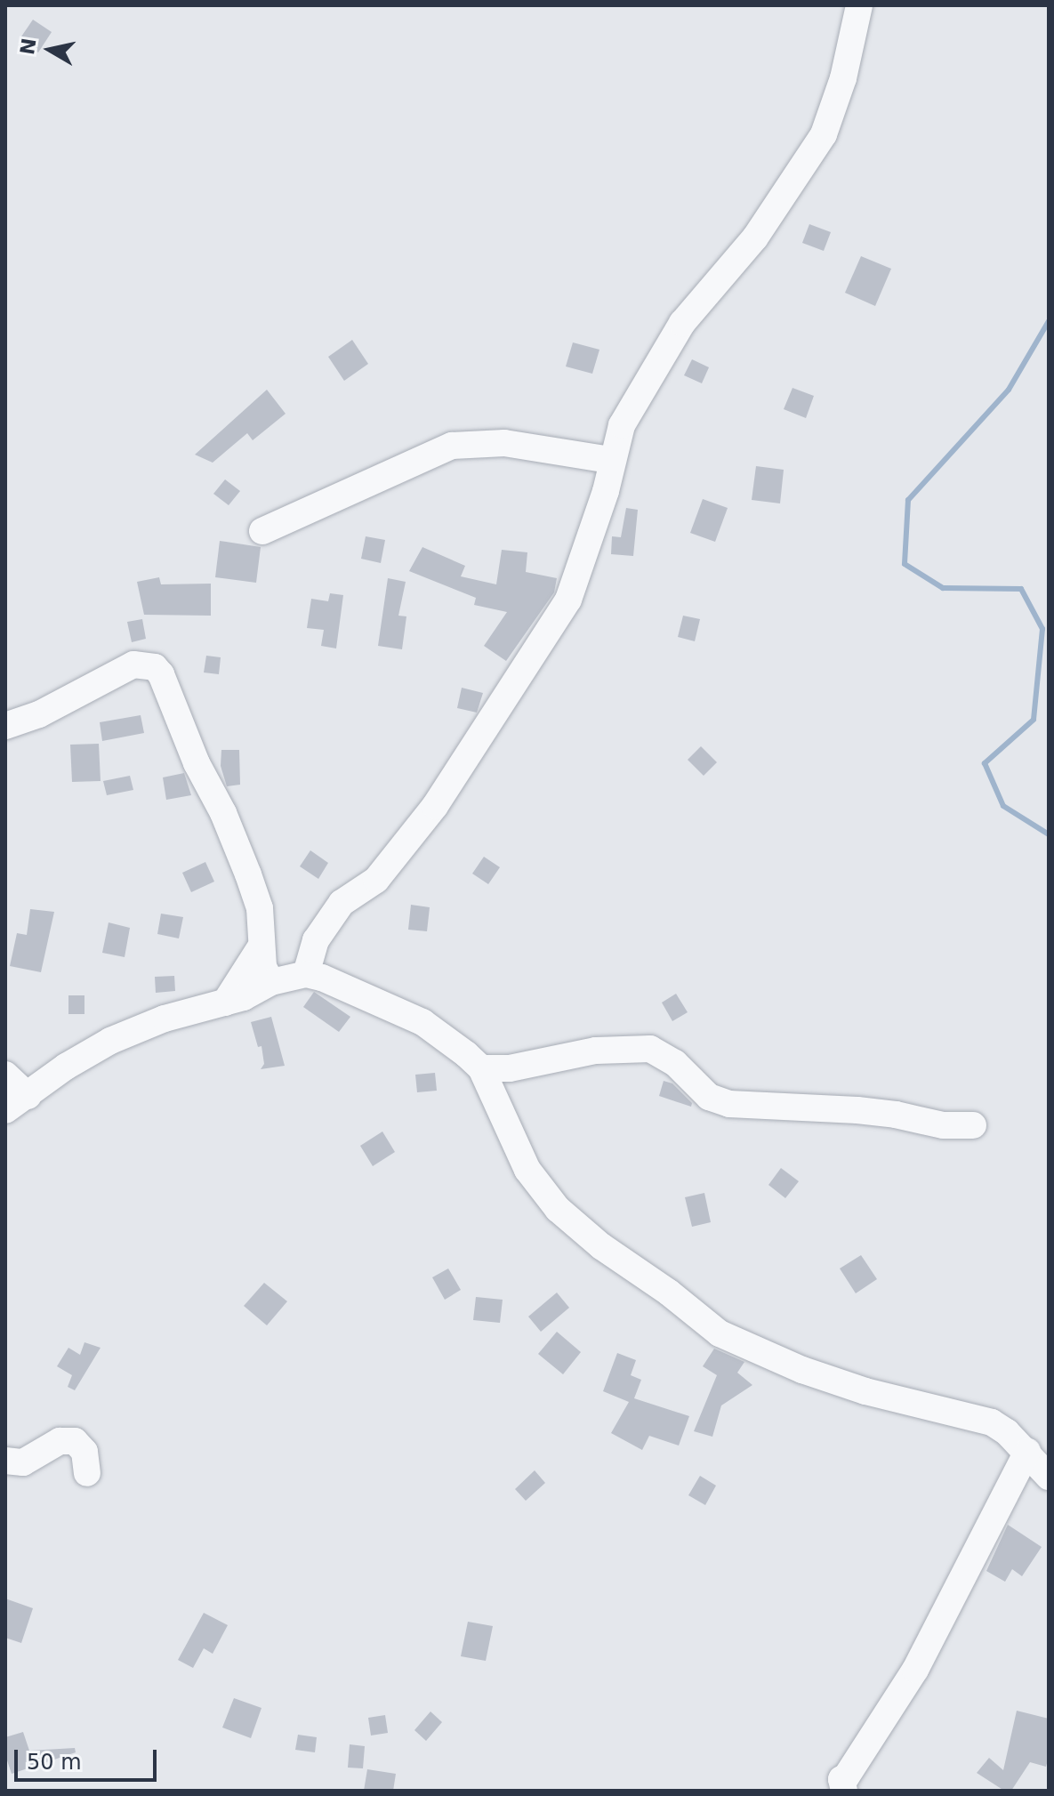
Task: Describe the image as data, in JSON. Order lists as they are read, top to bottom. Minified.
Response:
{"scale_bar":"50 m","north":"left"}
